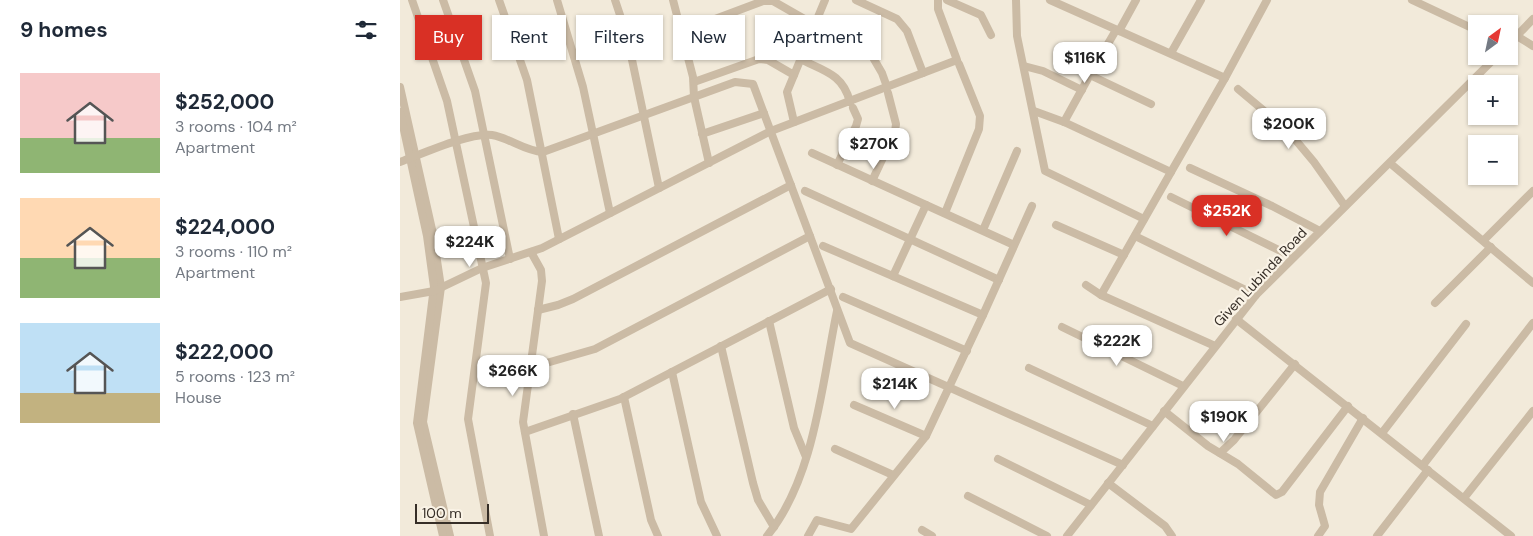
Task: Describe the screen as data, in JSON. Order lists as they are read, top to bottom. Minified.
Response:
{"streets":{"street":["Given Lubinda Road"]},"scale_bar":"100 m","north":"top right","page":{"heading":"9 homes","map_buttons":["+","−"],"chip":["Buy","Rent","Filters","New","Apartment"],"price":["$116K","$200K","$270K","$252K","$224K","$222K","$266K","$214K","$190K"],"list":[{"name":"$252,000","note":"3 rooms · 104 m² · Apartment"},{"name":"$224,000","note":"3 rooms · 110 m² · Apartment"},{"name":"$222,000","note":"5 rooms · 123 m² · House"}],"scale":"100 m"}}
